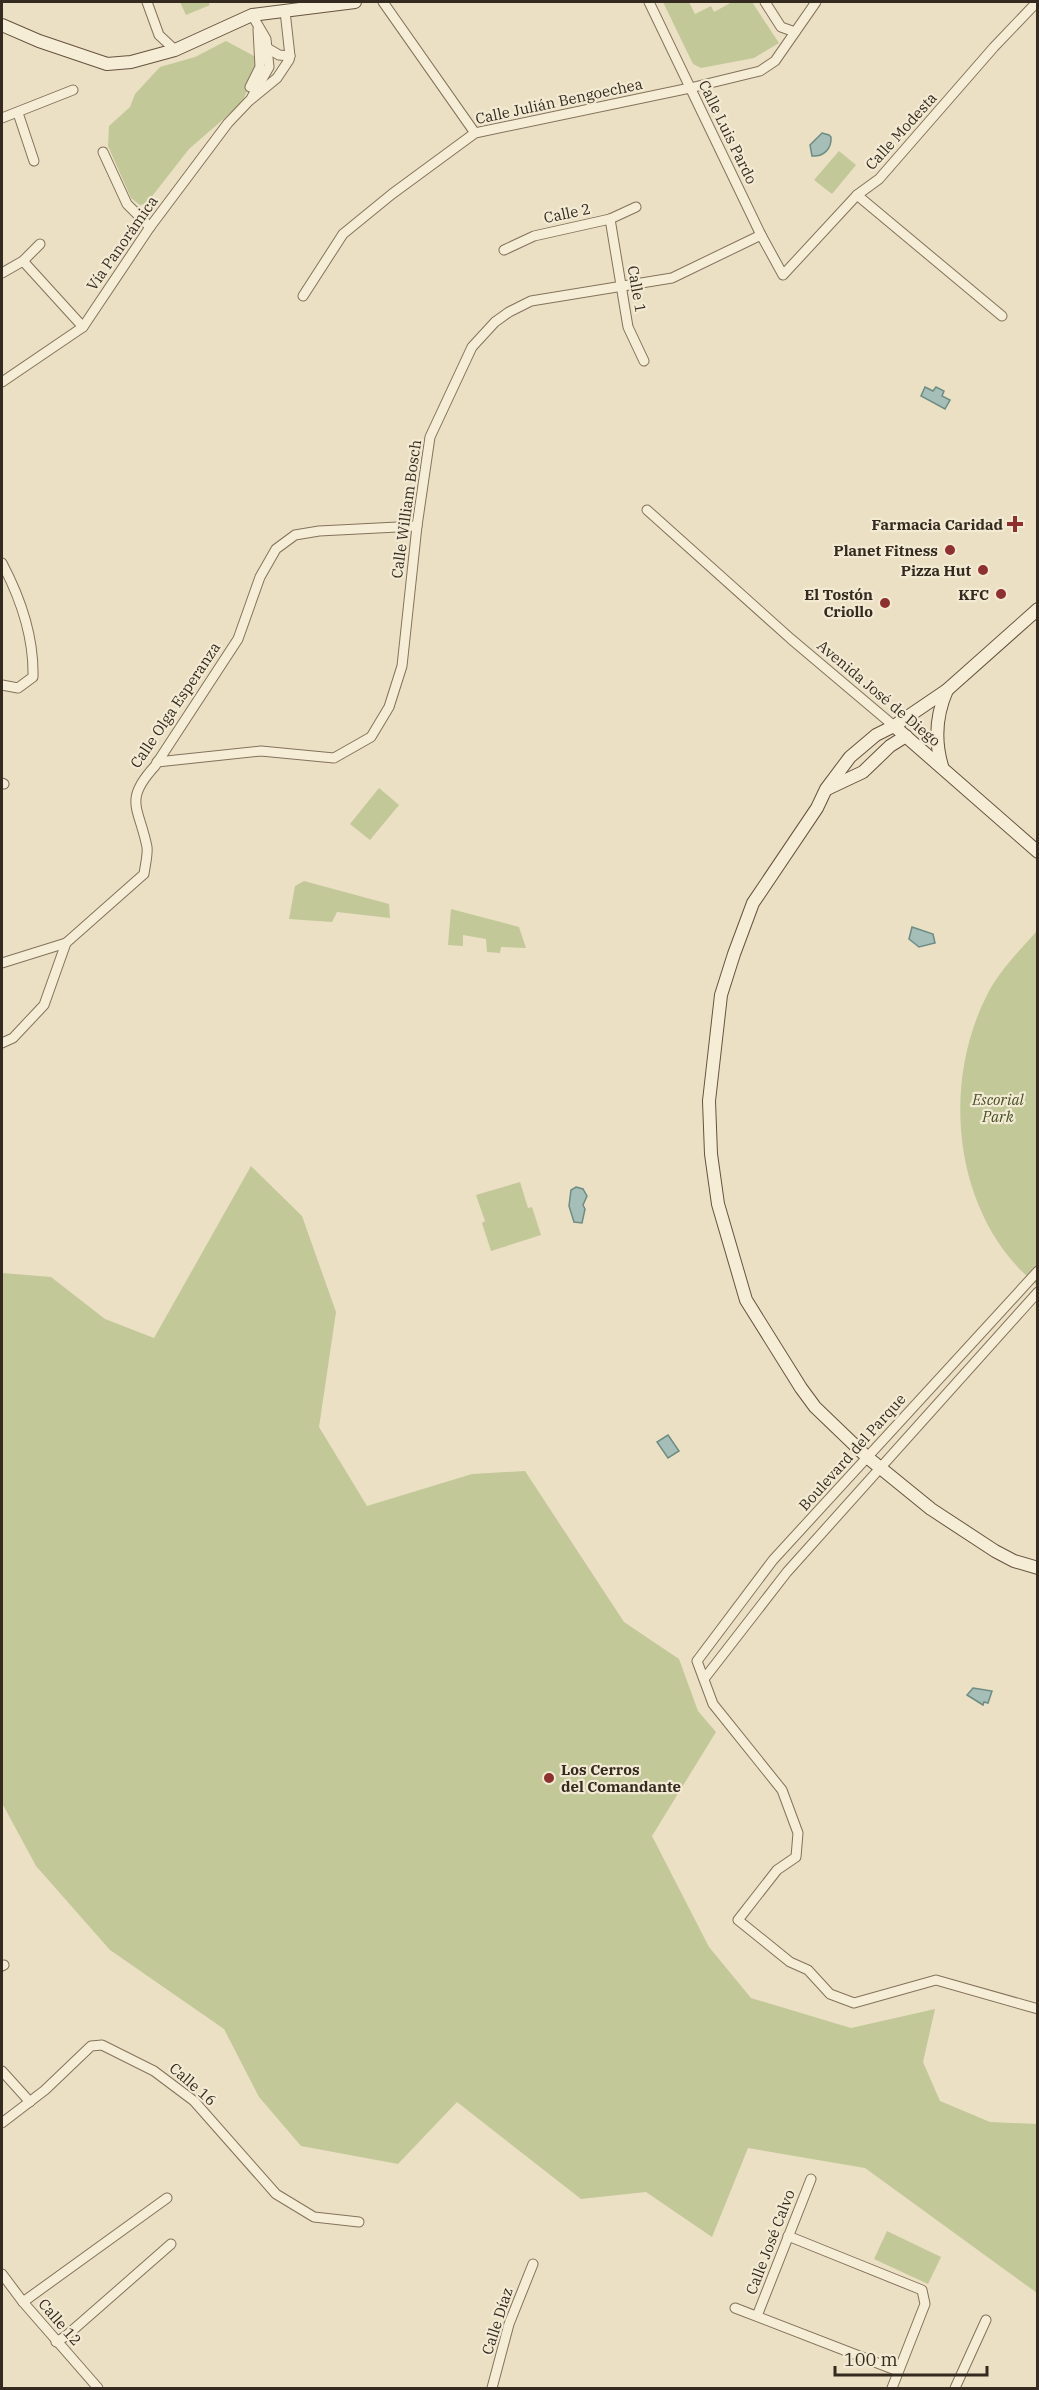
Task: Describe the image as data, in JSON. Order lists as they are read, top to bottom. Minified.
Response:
{"streets":{"street":["Calle Julián Bengoechea","Calle Modesta","Calle Luis Pardo","Calle 2","Vía Panorámica","Calle 1","Calle William Bosch","Avenida José de Diego","Calle Olga Esperanza","Boulevard del Parque","Calle 16","Calle José Calvo","Calle Díaz","Calle 12"]},"crossings":[["Calle Julián Bengoechea","Calle Luis Pardo"],["Calle Modesta","Calle Luis Pardo"],["Calle Luis Pardo","Calle William Bosch"],["Calle 2","Calle 1"],["Calle 1","Calle William Bosch"],["Calle William Bosch","Calle Olga Esperanza"]],"parks":["Escorial Park"],"places":{"health":["Farmacia Caridad"],"other":["Planet Fitness","Pizza Hut","KFC","El Tostón Criollo","Los Cerros del Comandante"]},"scale_bar":"100 m"}
